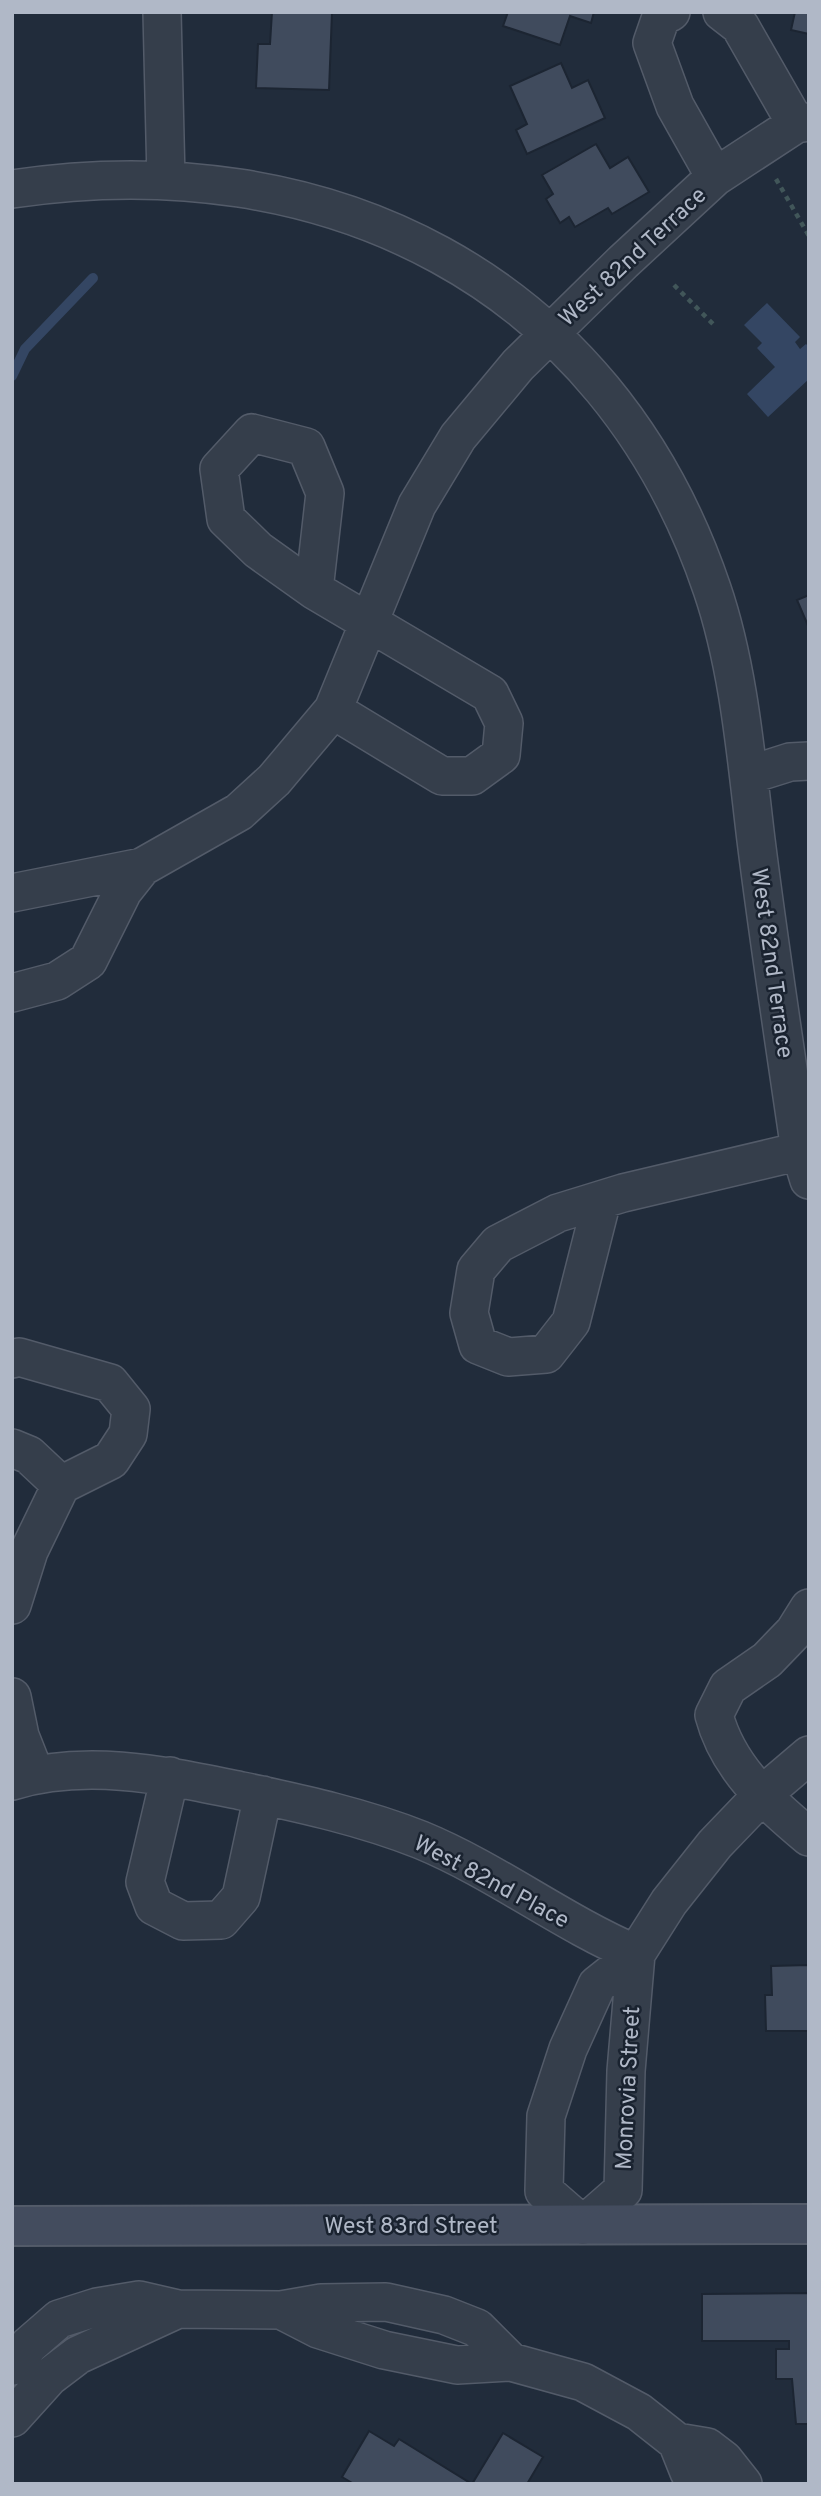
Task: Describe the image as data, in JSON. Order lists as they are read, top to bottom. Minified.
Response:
{"streets":{"street":["West 82nd Terrace","West 82nd Place","Monrovia Street","West 83rd Street"]},"crossings":[["West 82nd Place","Monrovia Street"],["Monrovia Street","West 83rd Street"]]}
